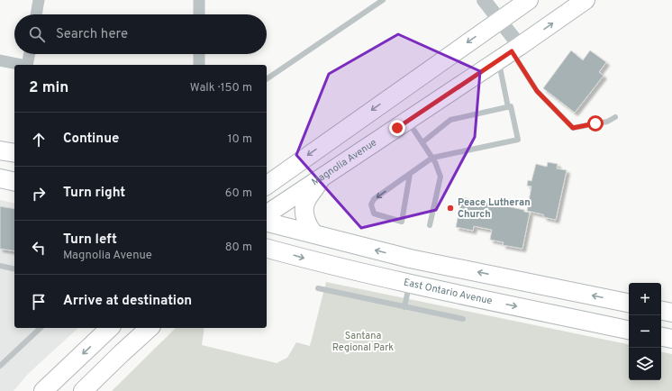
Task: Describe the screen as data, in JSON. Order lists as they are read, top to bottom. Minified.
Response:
{"streets":{"main road":["Magnolia Avenue","East Ontario Avenue"]},"parks":["Santana Regional Park"],"places":["Peace Lutheran Church"],"page":{"search":"Search here","heading":["2 min","Walk · 150 m"],"list":[["Continue","10 m"],["Turn right","60 m"],["Turn left","Magnolia Avenue","80 m"],"Arrive at destination"],"map_buttons":["+","−"]}}
